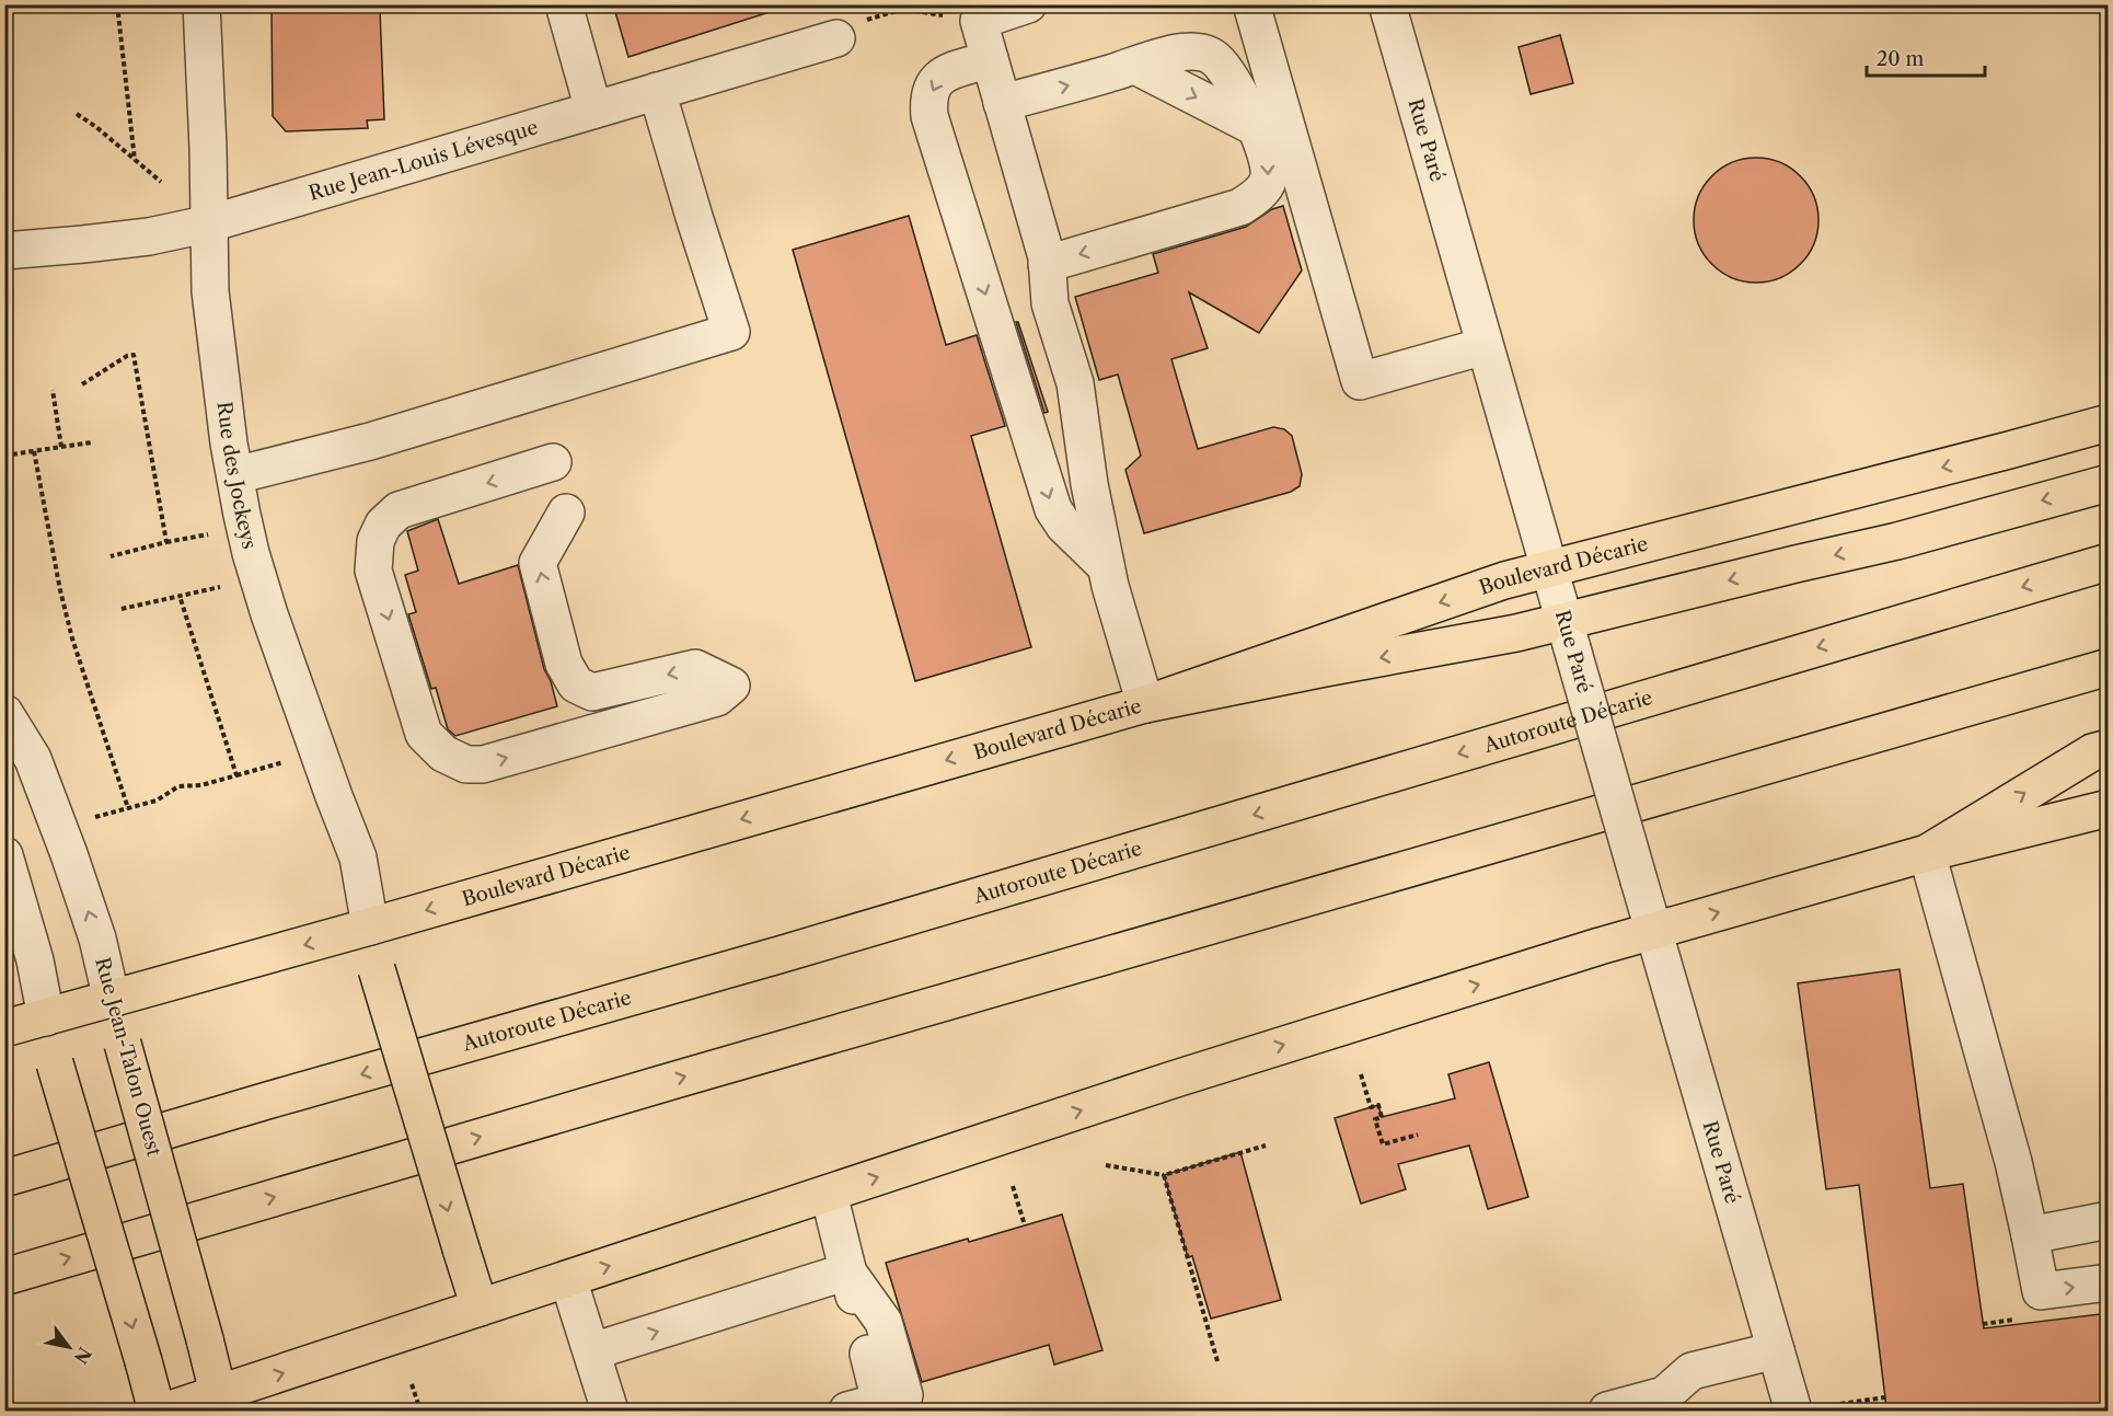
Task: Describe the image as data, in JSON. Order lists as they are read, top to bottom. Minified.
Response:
{"streets":{"main road":["Boulevard Décarie","Autoroute Décarie","Rue Jean-Talon Ouest"],"street":["Rue Paré","Rue Jean-Louis Lévesque","Rue des Jockeys"]},"crossings":[["Rue Paré","Boulevard Décarie"],["Rue Jean-Louis Lévesque","Rue des Jockeys"],["Rue des Jockeys","Boulevard Décarie"],["Boulevard Décarie","Rue Jean-Talon Ouest"]],"scale_bar":"20 m","north":"bottom right"}
